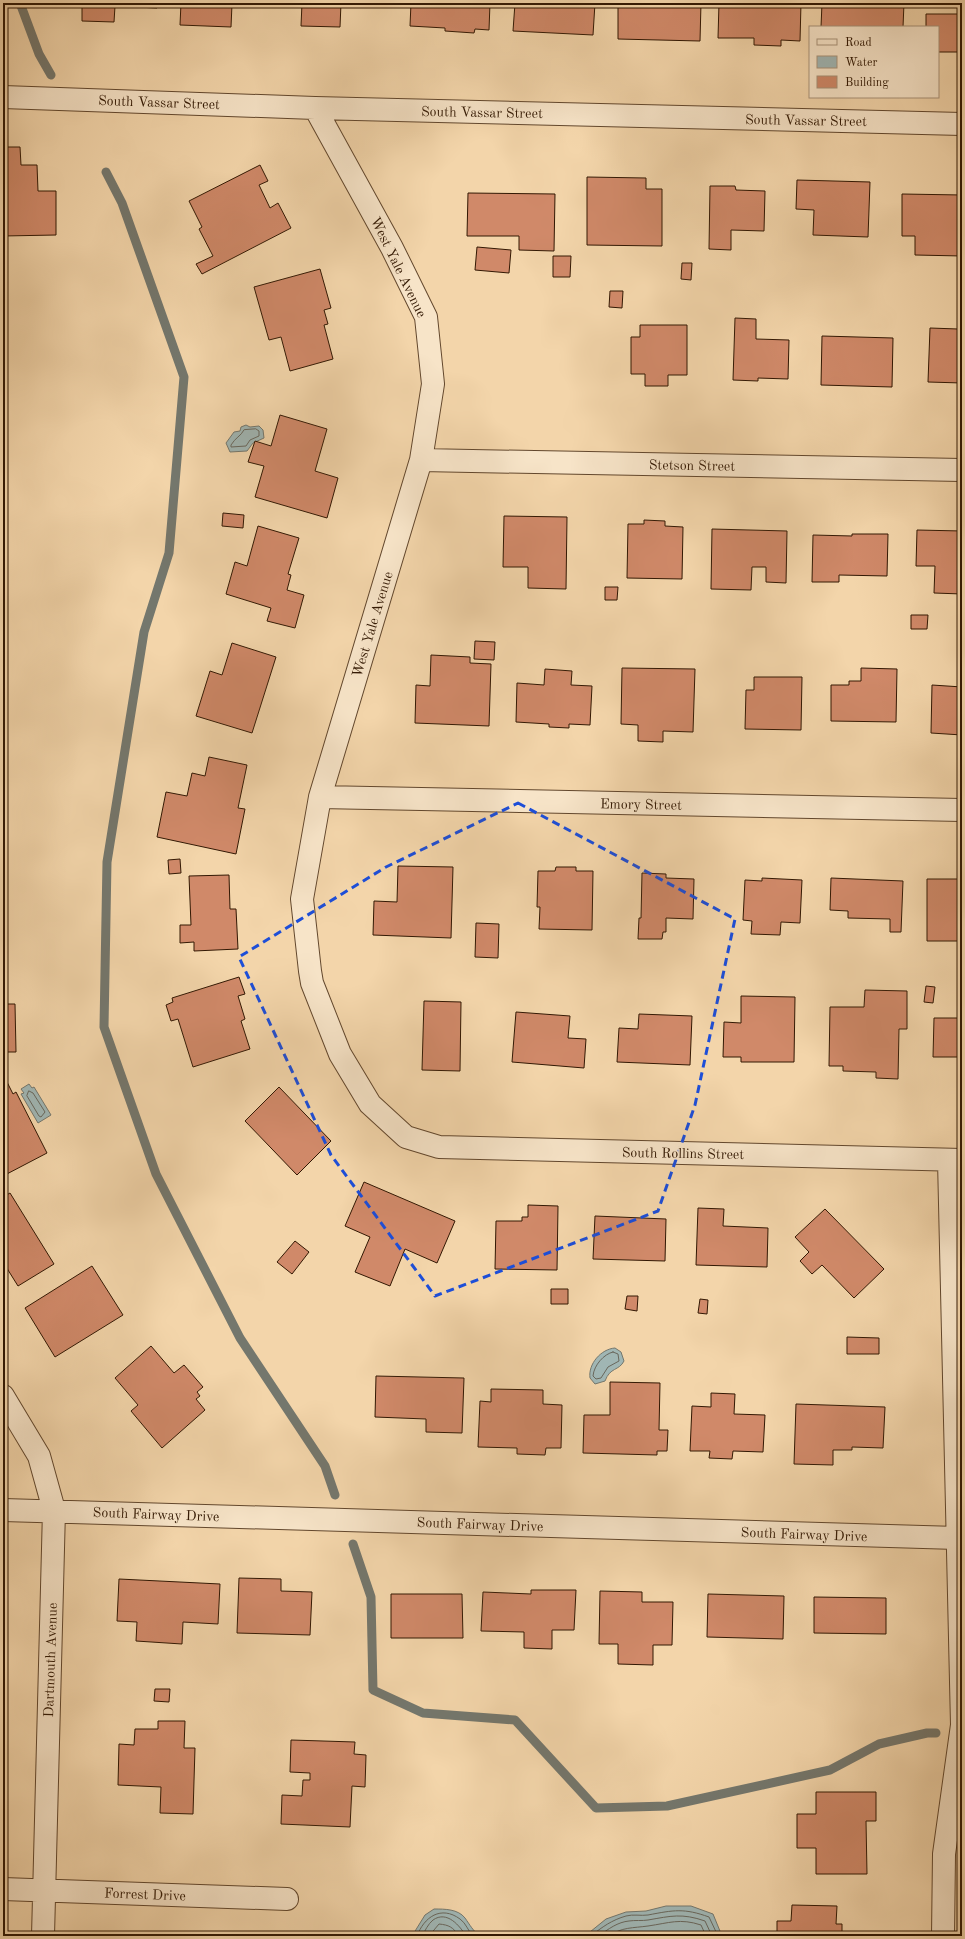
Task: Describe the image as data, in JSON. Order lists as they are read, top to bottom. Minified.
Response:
{"streets":{"street":["South Vassar Street","West Yale Avenue","Stetson Street","Emory Street","South Rollins Street","South Fairway Drive","Dartmouth Avenue","Forrest Drive"]},"crossings":[["South Vassar Street","West Yale Avenue"],["West Yale Avenue","Stetson Street"],["West Yale Avenue","Emory Street"],["West Yale Avenue","South Rollins Street"],["South Fairway Drive","Dartmouth Avenue"],["Dartmouth Avenue","Forrest Drive"]],"legend":["Road","Water","Building"]}
